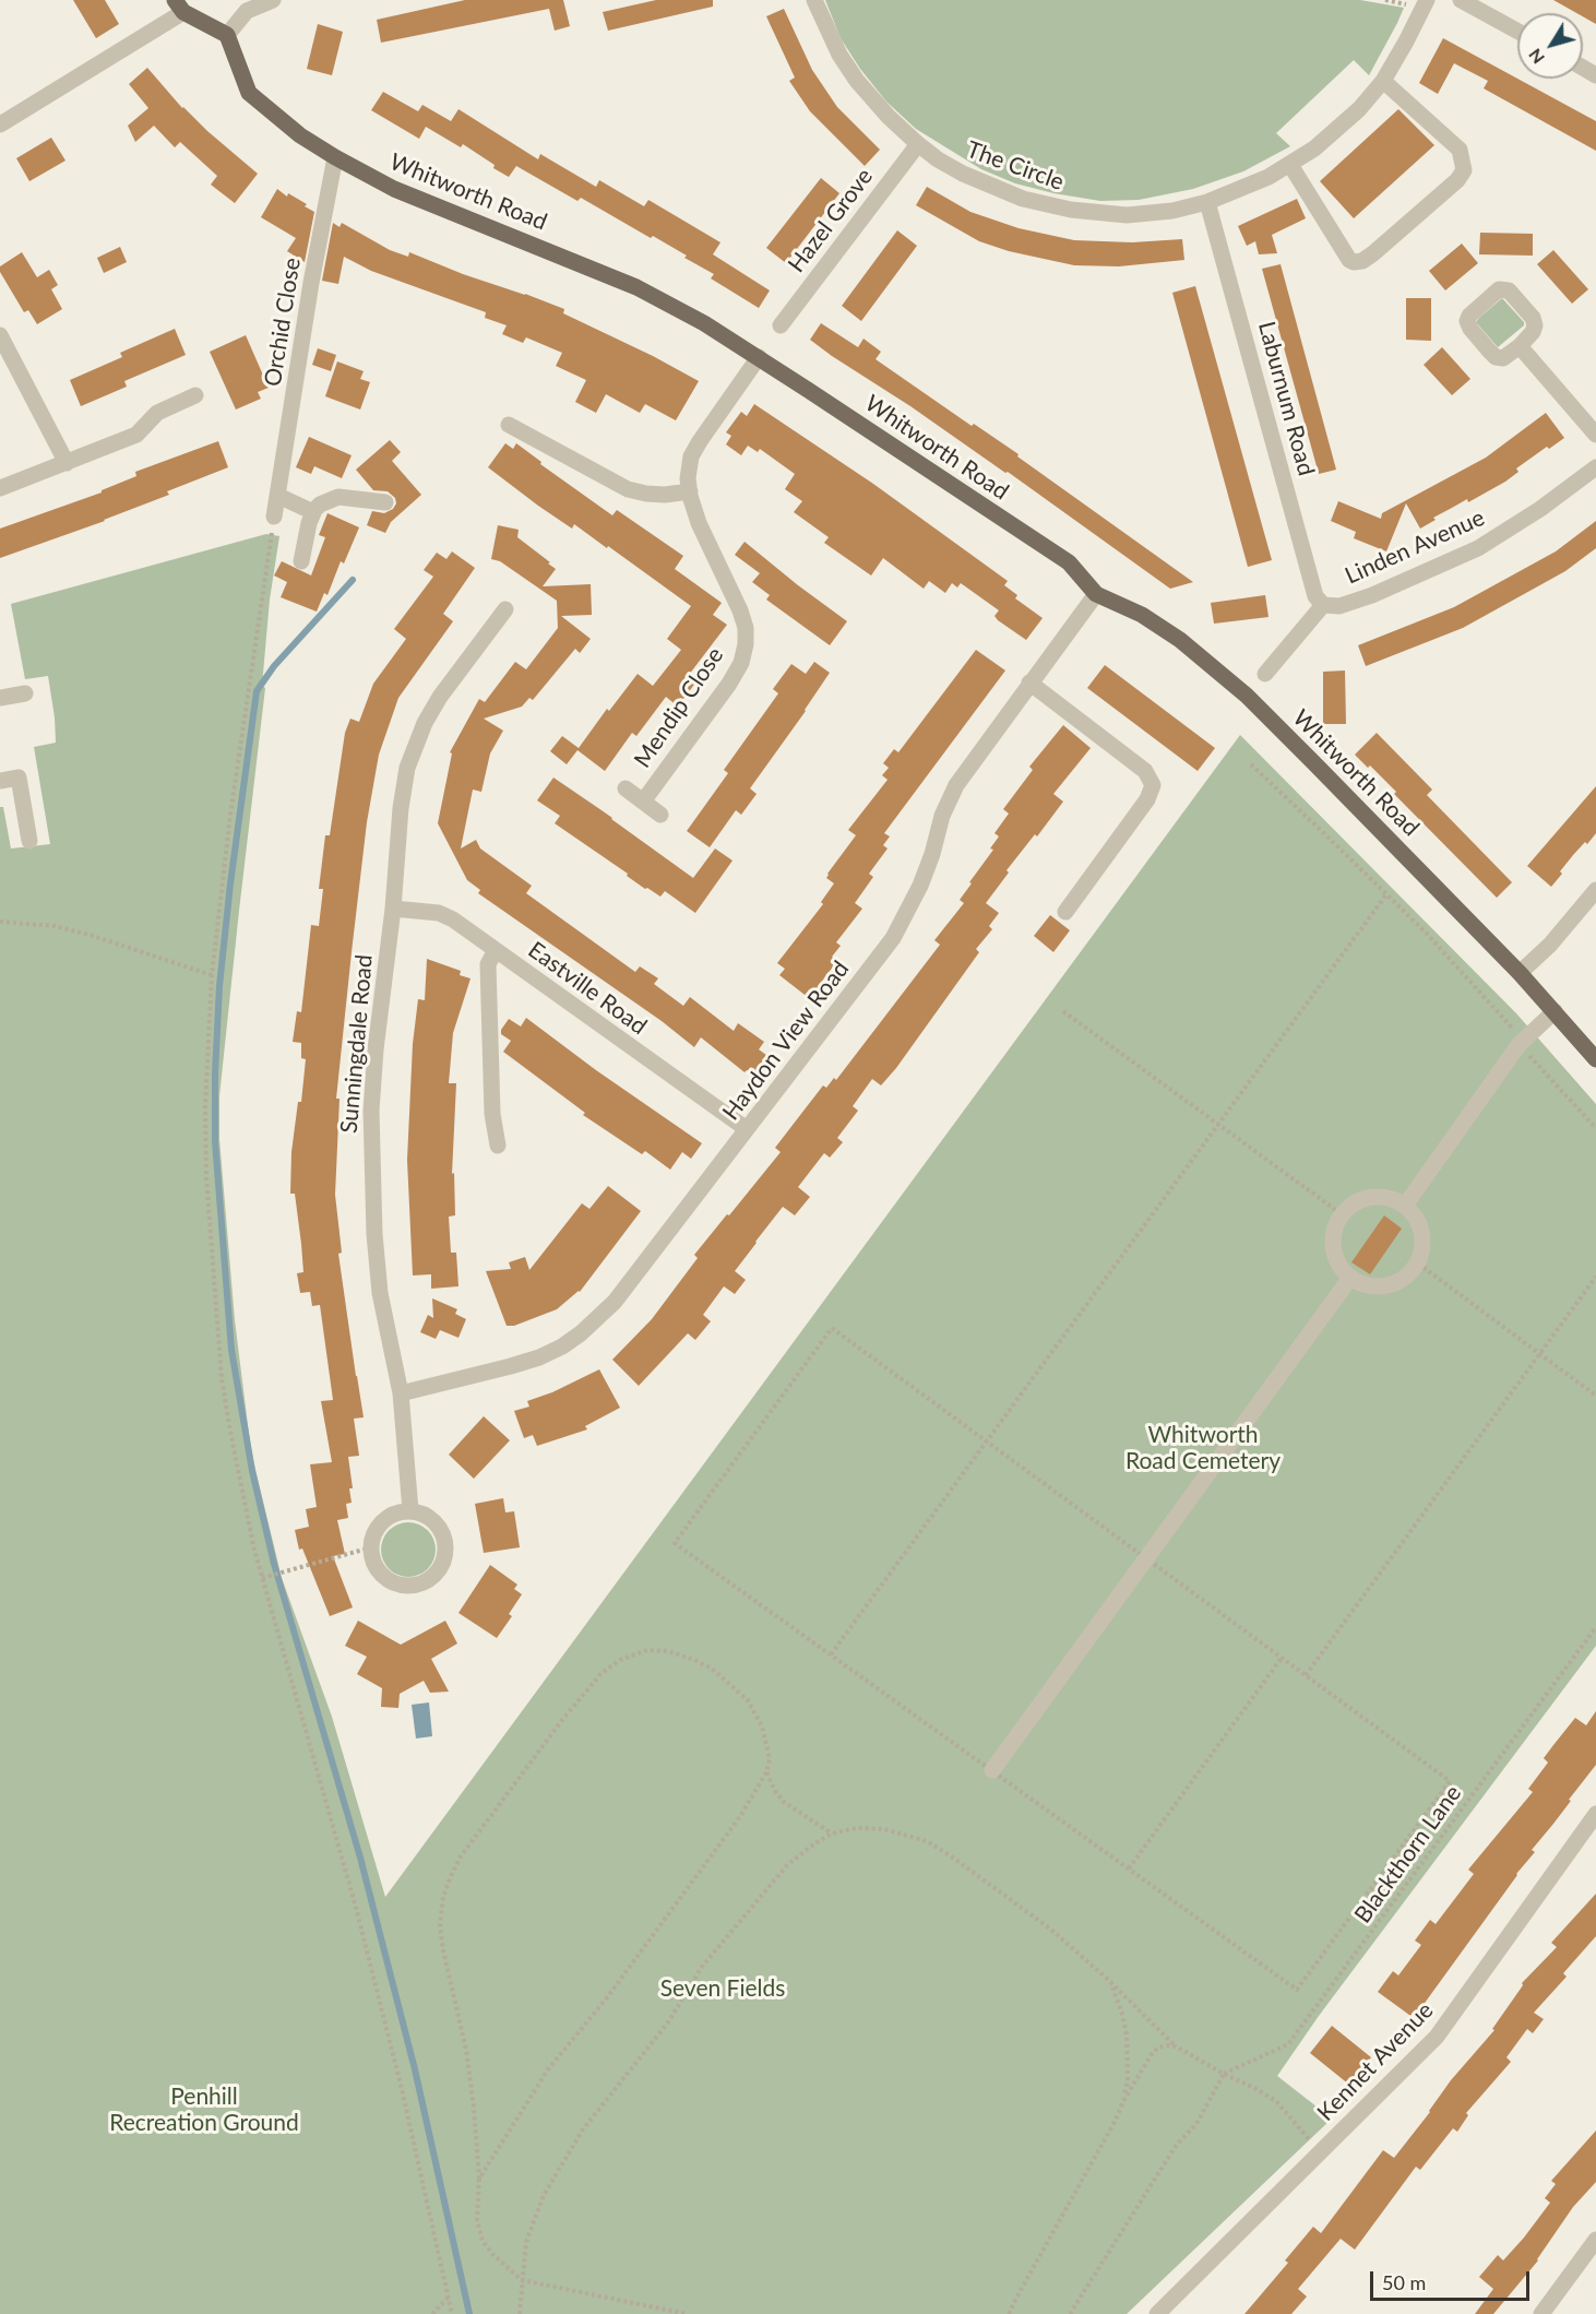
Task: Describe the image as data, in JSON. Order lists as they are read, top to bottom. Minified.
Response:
{"streets":{"main road":["Whitworth Road"],"street":["The Circle","Hazel Grove","Orchid Close","Laburnum Road","Linden Avenue","Mendip Close","Eastville Road","Haydon View Road","Sunningdale Road","Kennet Avenue"],"path":["Blackthorn Lane"]},"crossings":[["The Circle","Hazel Grove"],["The Circle","Laburnum Road"],["Whitworth Road","Orchid Close"],["Whitworth Road","Mendip Close"],["Whitworth Road","Haydon View Road"],["Laburnum Road","Linden Avenue"],["Eastville Road","Haydon View Road"],["Eastville Road","Sunningdale Road"],["Haydon View Road","Sunningdale Road"]],"parks":["Whitworth Road Cemetery","Seven Fields","Penhill Recreation Ground"],"scale_bar":"50 m","north":"bottom left"}
